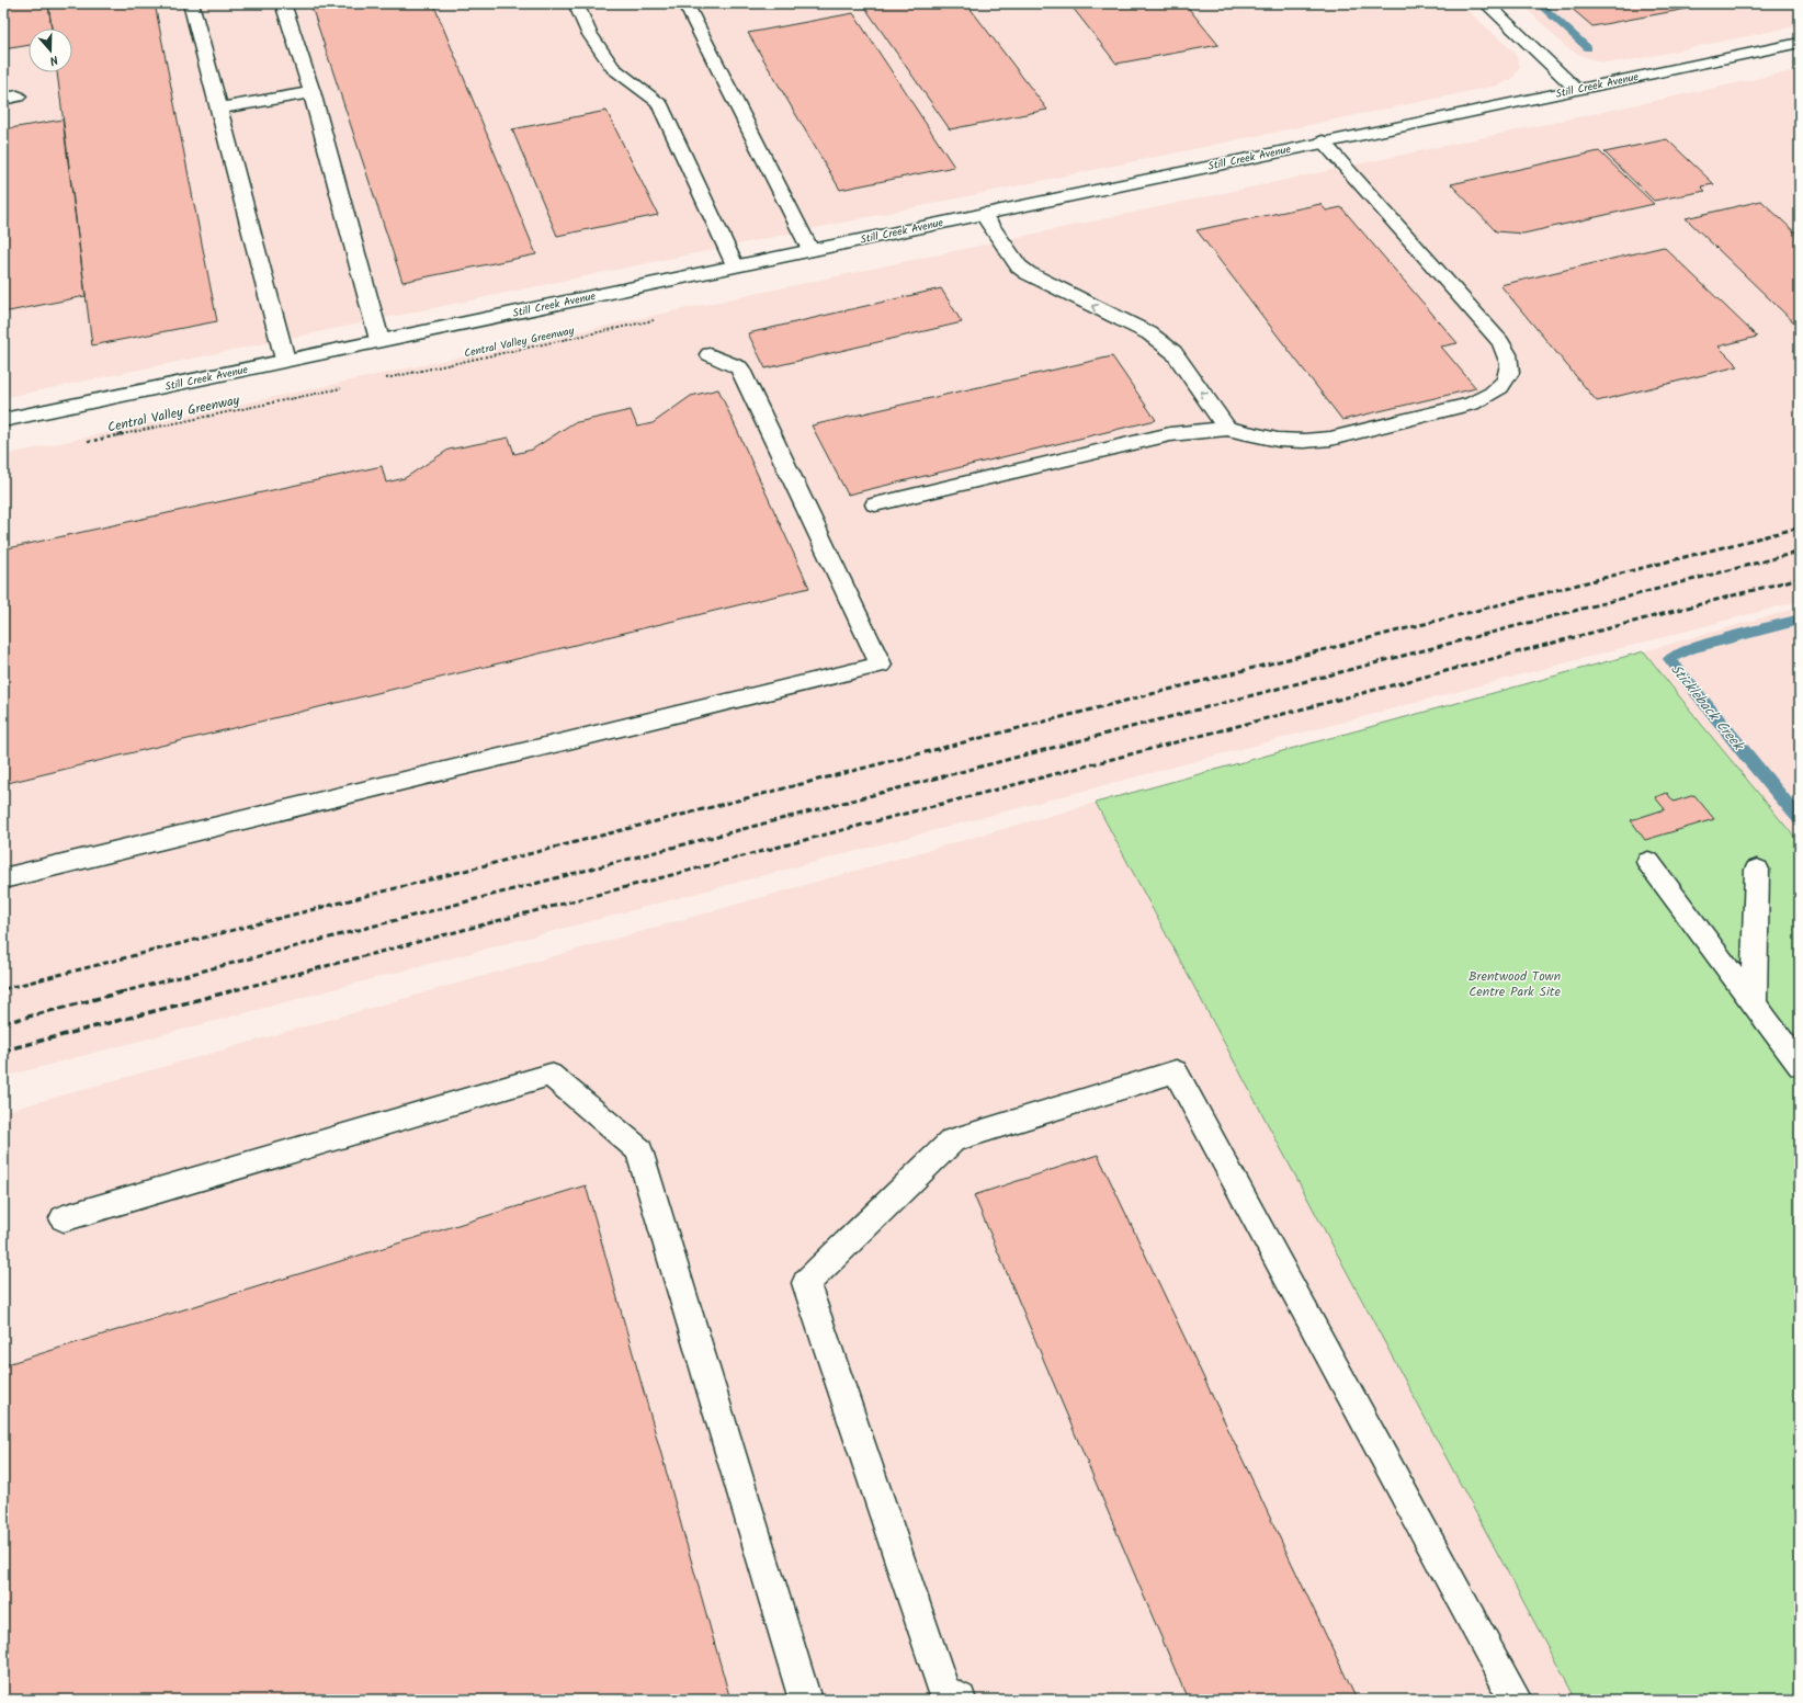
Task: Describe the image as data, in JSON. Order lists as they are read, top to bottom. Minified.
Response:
{"streets":{"street":["Still Creek Avenue"],"path":["Central Valley Greenway"]},"water":["Stickleback Creek"],"parks":["Brentwood Town Centre Park Site"],"north":"bottom"}
